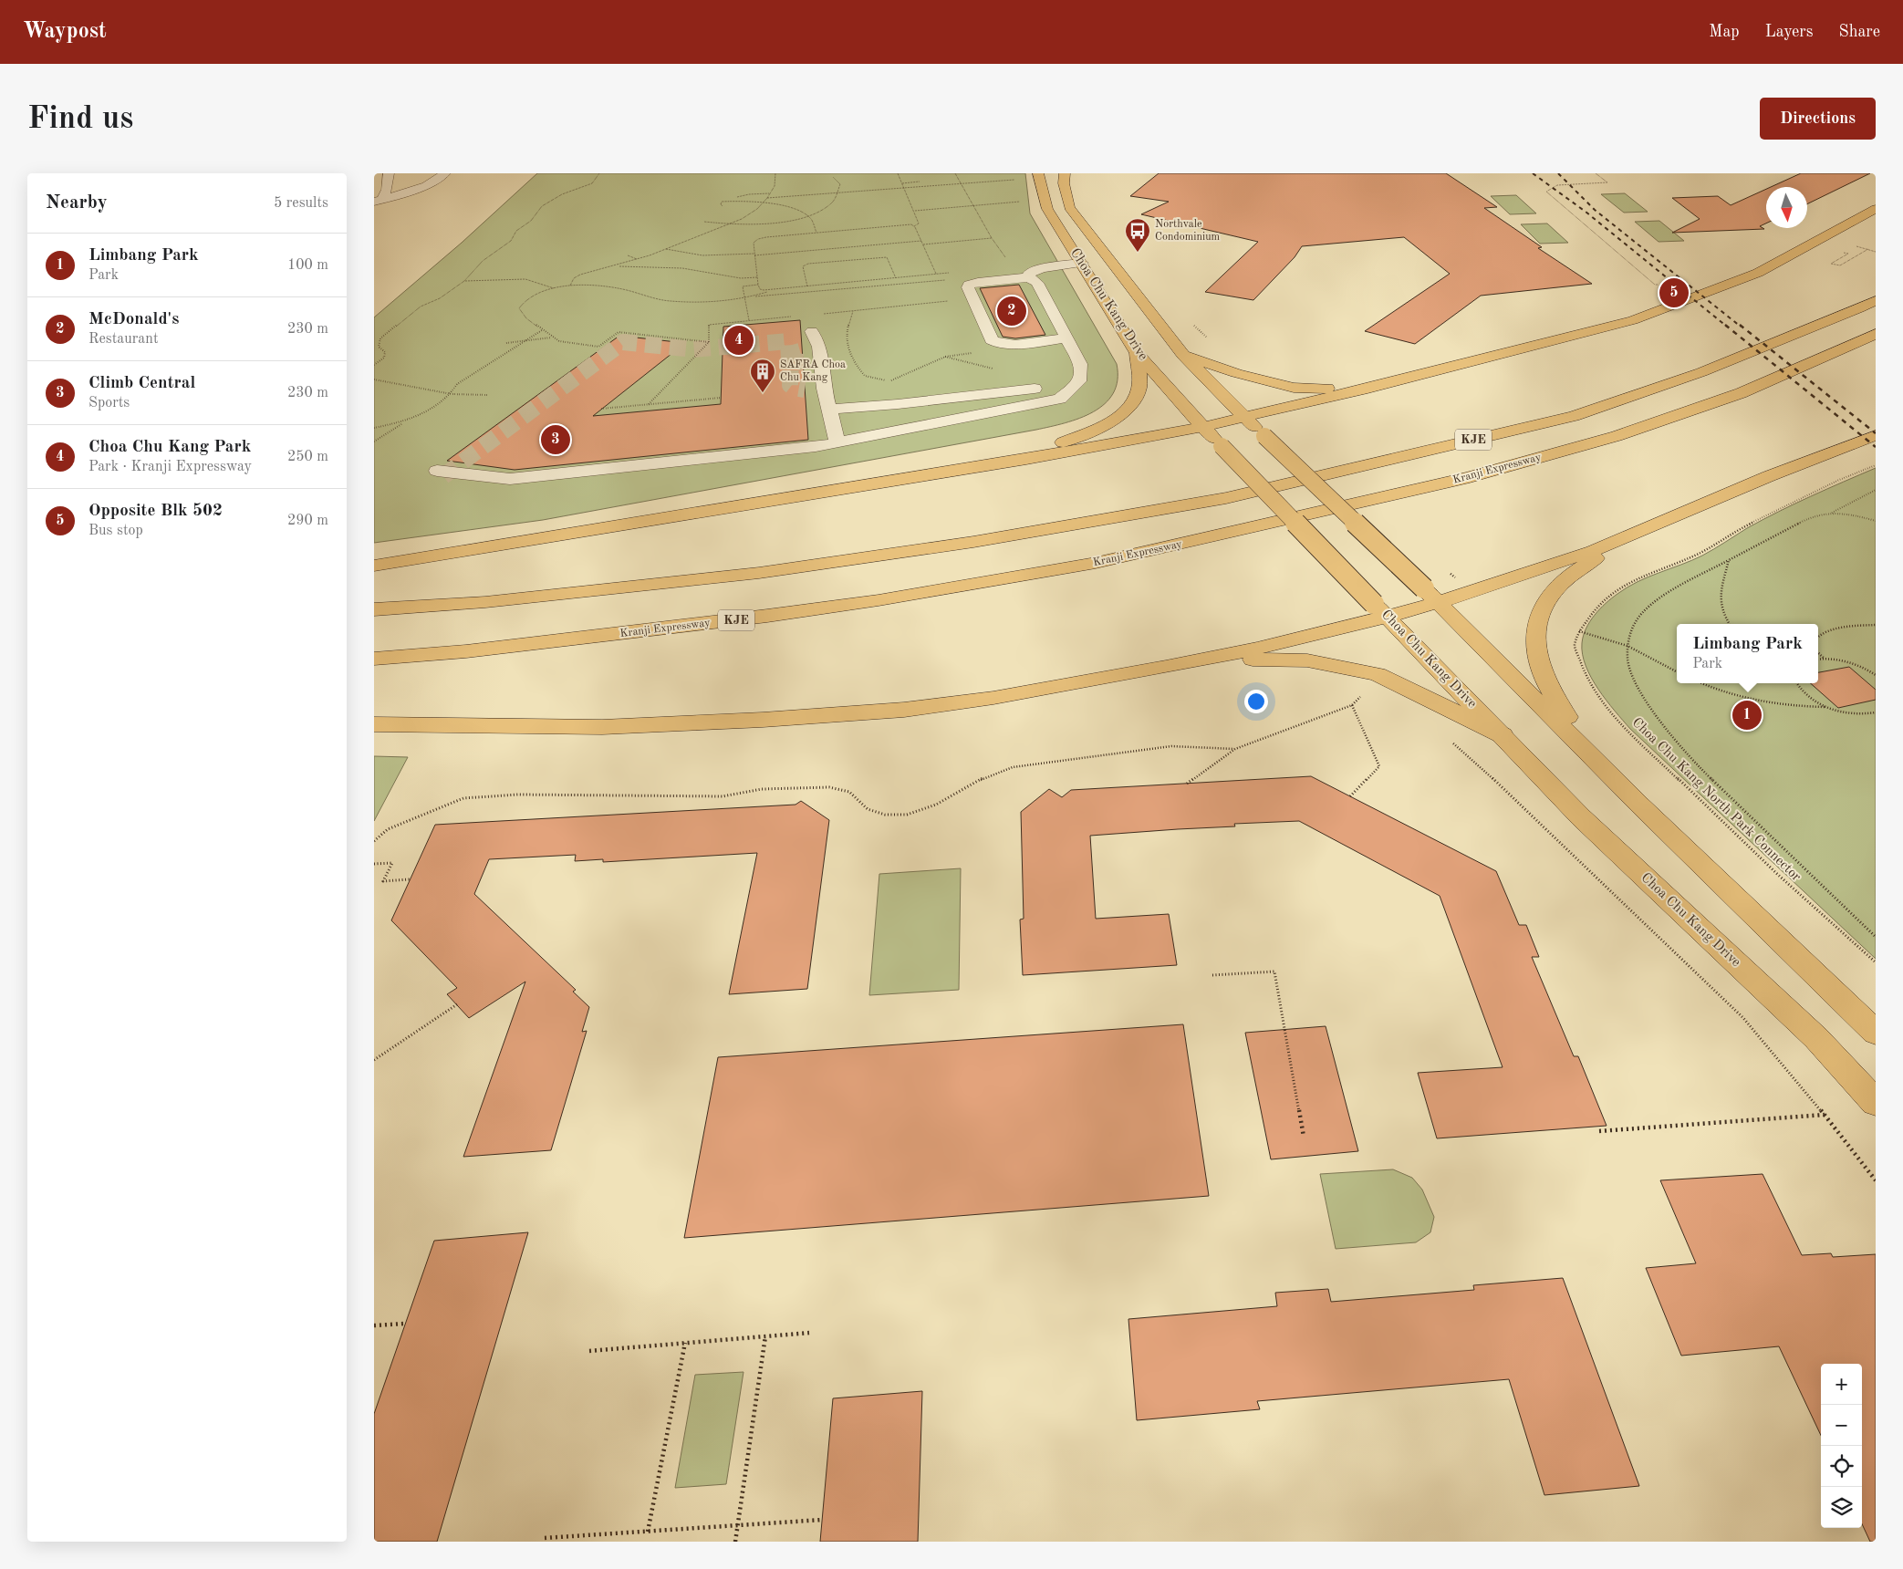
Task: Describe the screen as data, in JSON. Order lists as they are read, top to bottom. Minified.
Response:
{"streets":{"main road":["Choa Chu Kang Drive","KJE","Kranji Expressway"],"path":["Choa Chu Kang North Park Connector"]},"places":{"bus stop":["Northvale Condominium"],"building":["SAFRA Choa Chu Kang"]},"north":"bottom","page":{"header":"Waypost","nav":["Map","Layers","Share"],"buttons":"Directions","title":"Find us","heading":["Nearby","5 results"],"list":[{"mark":"1","name":"Limbang Park","note":"Park","value":"100 m"},{"mark":"2","name":"McDonald's","note":"Restaurant","value":"230 m"},{"mark":"3","name":"Climb Central","note":"Sports","value":"230 m"},{"mark":"4","name":"Choa Chu Kang Park","note":"Park · Kranji Expressway","value":"250 m"},{"mark":"5","name":"Opposite Blk 502","note":"Bus stop","value":"290 m"}],"pins":["5","2","4","3","1"],"popup":["Limbang Park","Park"],"map_buttons":["+","−"]}}
